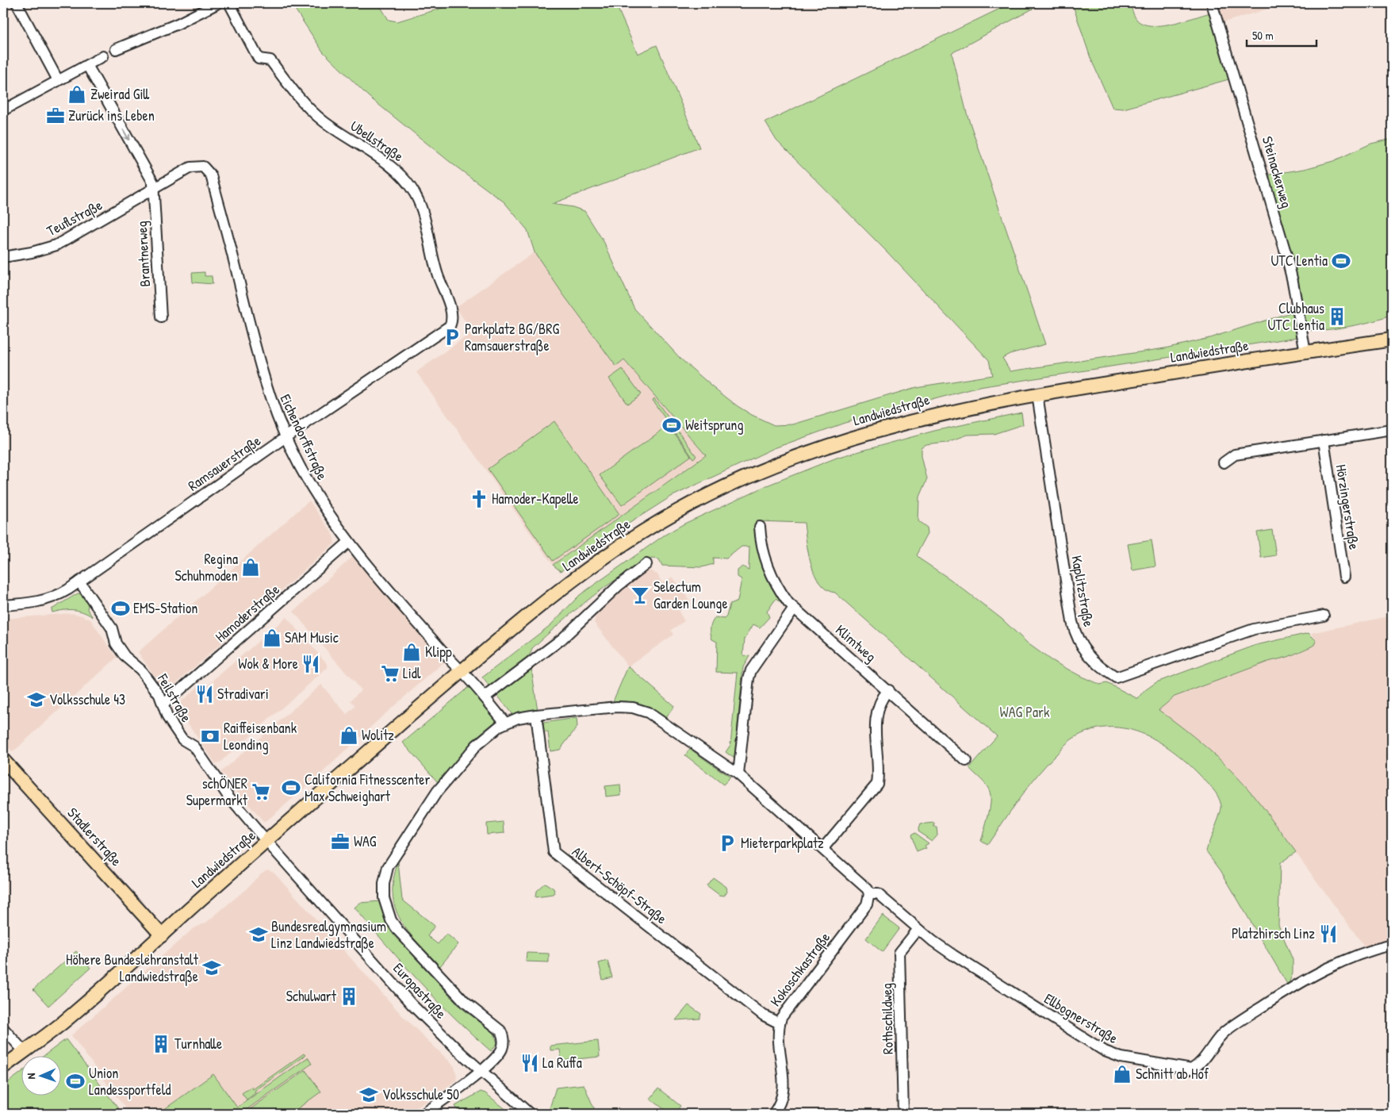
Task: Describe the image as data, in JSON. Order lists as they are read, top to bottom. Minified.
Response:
{"streets":{"main road":["Landwiedstraße","Stadlerstraße"],"street":["Ubellstraße","Steinackerweg","Teuflstraße","Brantnerweg","Eichendorffstraße","Ramsauerstraße","Hörzingerstraße","Kaplitzstraße","Hamoderstraße","Klimtweg","Feilstraße","Albert-Schöpf-Straße","Kokoschkastraße","Europastraße","Rothschildweg","Ellbognerstraße"]},"crossings":[["Ubellstraße","Ramsauerstraße"],["Steinackerweg","Landwiedstraße"],["Teuflstraße","Brantnerweg"],["Teuflstraße","Eichendorffstraße"],["Landwiedstraße","Eichendorffstraße"],["Landwiedstraße","Kaplitzstraße"],["Landwiedstraße","Feilstraße"],["Landwiedstraße","Stadlerstraße"],["Landwiedstraße","Europastraße"],["Eichendorffstraße","Ramsauerstraße"],["Eichendorffstraße","Hamoderstraße"],["Ramsauerstraße","Feilstraße"],["Hamoderstraße","Feilstraße"],["Feilstraße","Europastraße"],["Albert-Schöpf-Straße","Kokoschkastraße"],["Kokoschkastraße","Ellbognerstraße"],["Rothschildweg","Ellbognerstraße"]],"parks":["WAG Park"],"places":{"shop":["Zweirad Gill","Regina Schuhmoden","SAM Music","Klipp","Wolitz","Schnitt ab Hof"],"office":["Zurück ins Leben","WAG"],"sports":["UTC Lentia","Weitsprung","EMS-Station","California Fitnesscenter Max Schweighart","Union Landessportfeld"],"building":["Clubhaus UTC Lentia","Schulwart","Turnhalle"],"parking":["Parkplatz BG/BRG Ramsauerstraße","Mieterparkplatz"],"church":["Hamoder-Kapelle"],"bar":["Selectum Garden Lounge"],"restaurant":["Wok & More","Stradivari","Platzhirsch Linz","La Ruffa"],"supermarket":["Lidl","schÖNER Supermarkt"],"school or university":["Volksschule 43","Bundesrealgymnasium Linz Landwiedstraße","Höhere Bundeslehranstalt Landwiedstraße","Volksschule 50"],"bank":["Raiffeisenbank Leonding"]},"scale_bar":"50 m","north":"left"}
